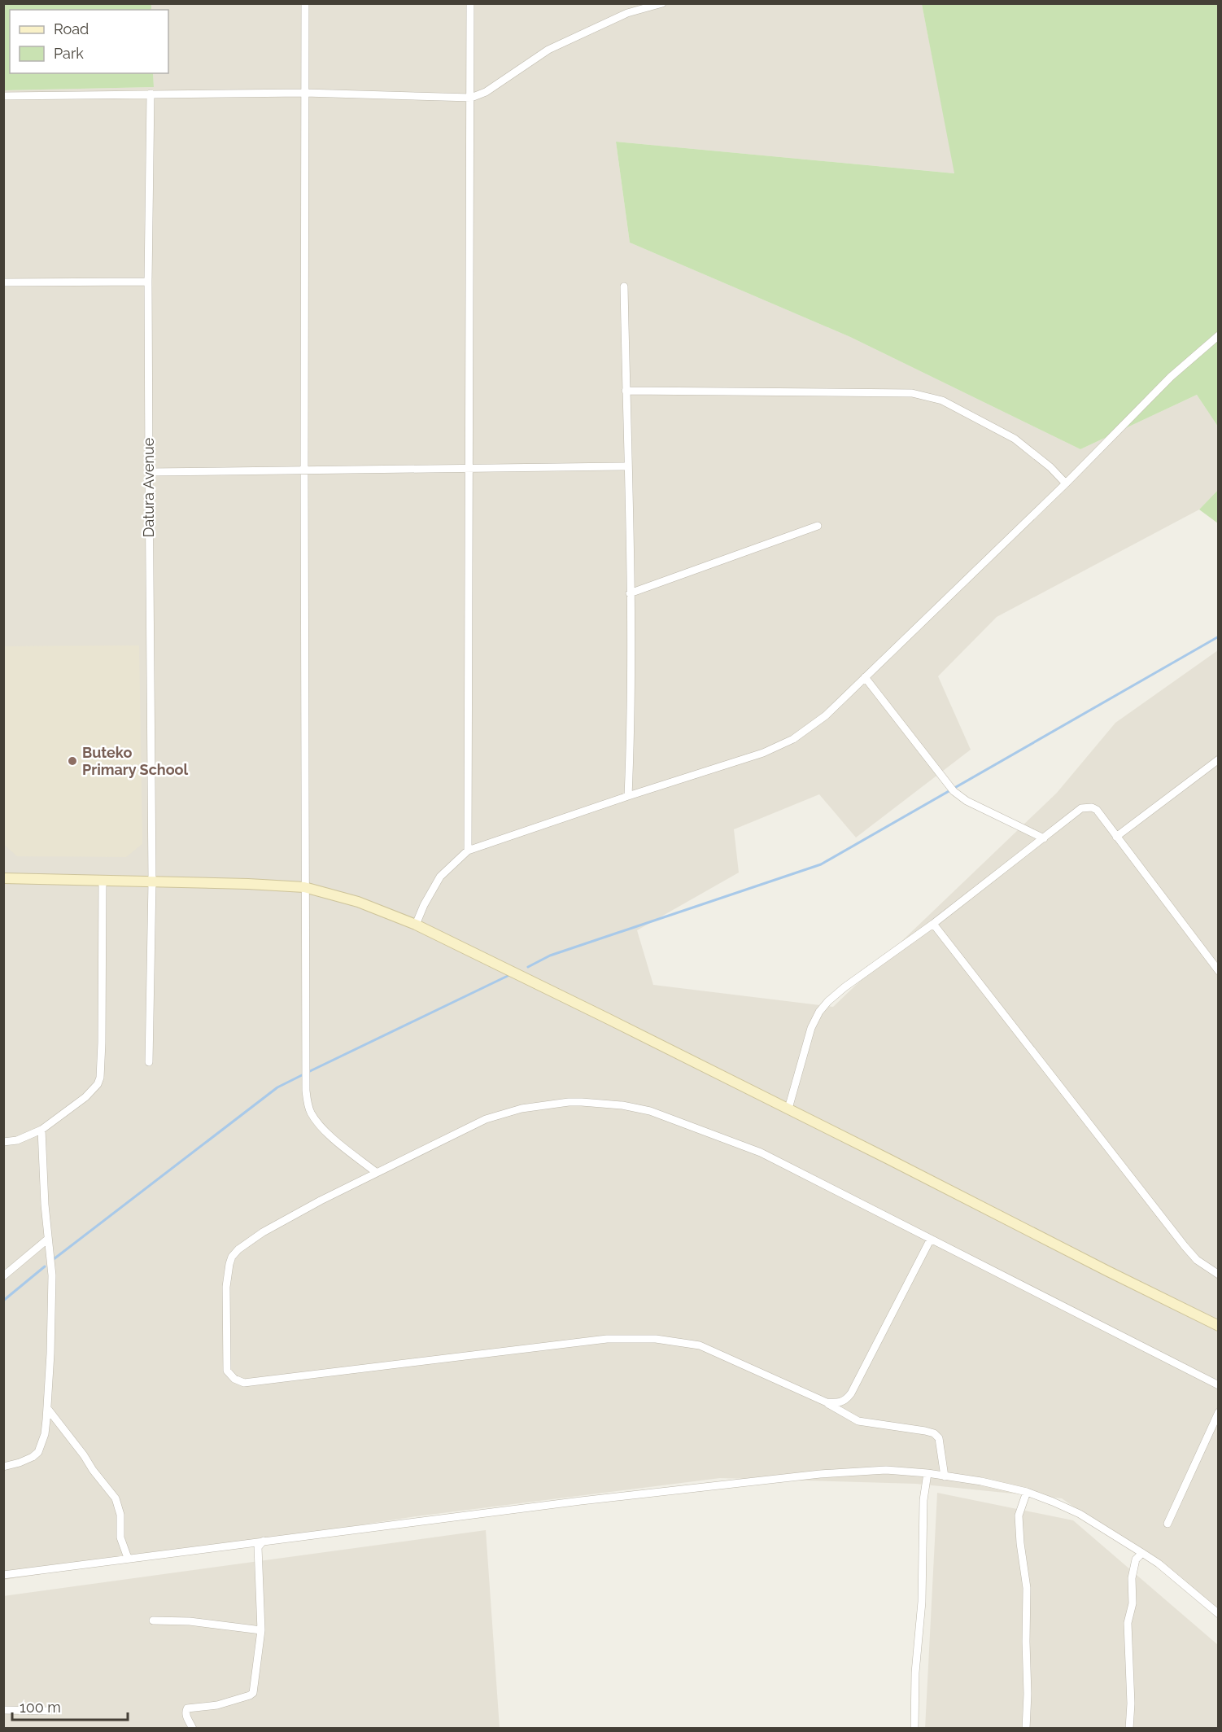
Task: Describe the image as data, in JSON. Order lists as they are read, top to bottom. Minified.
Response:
{"streets":{"street":["Datura Avenue"]},"places":["Buteko Primary School"],"legend":["Road","Park"],"scale_bar":"100 m"}
